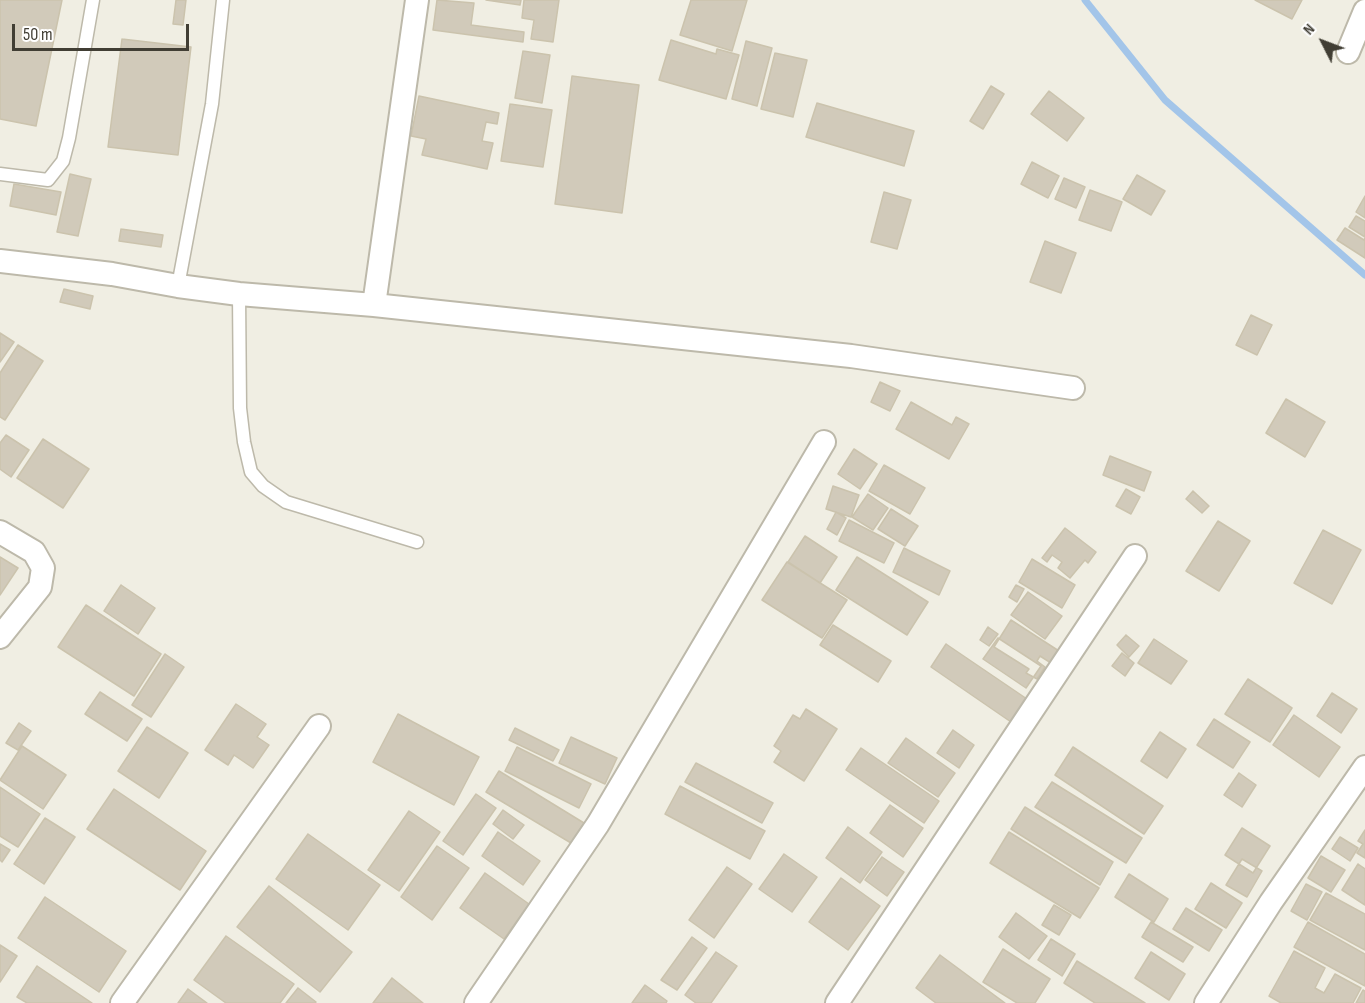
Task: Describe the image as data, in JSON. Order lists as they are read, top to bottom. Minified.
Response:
{"scale_bar":"50 m","north":"top left"}
